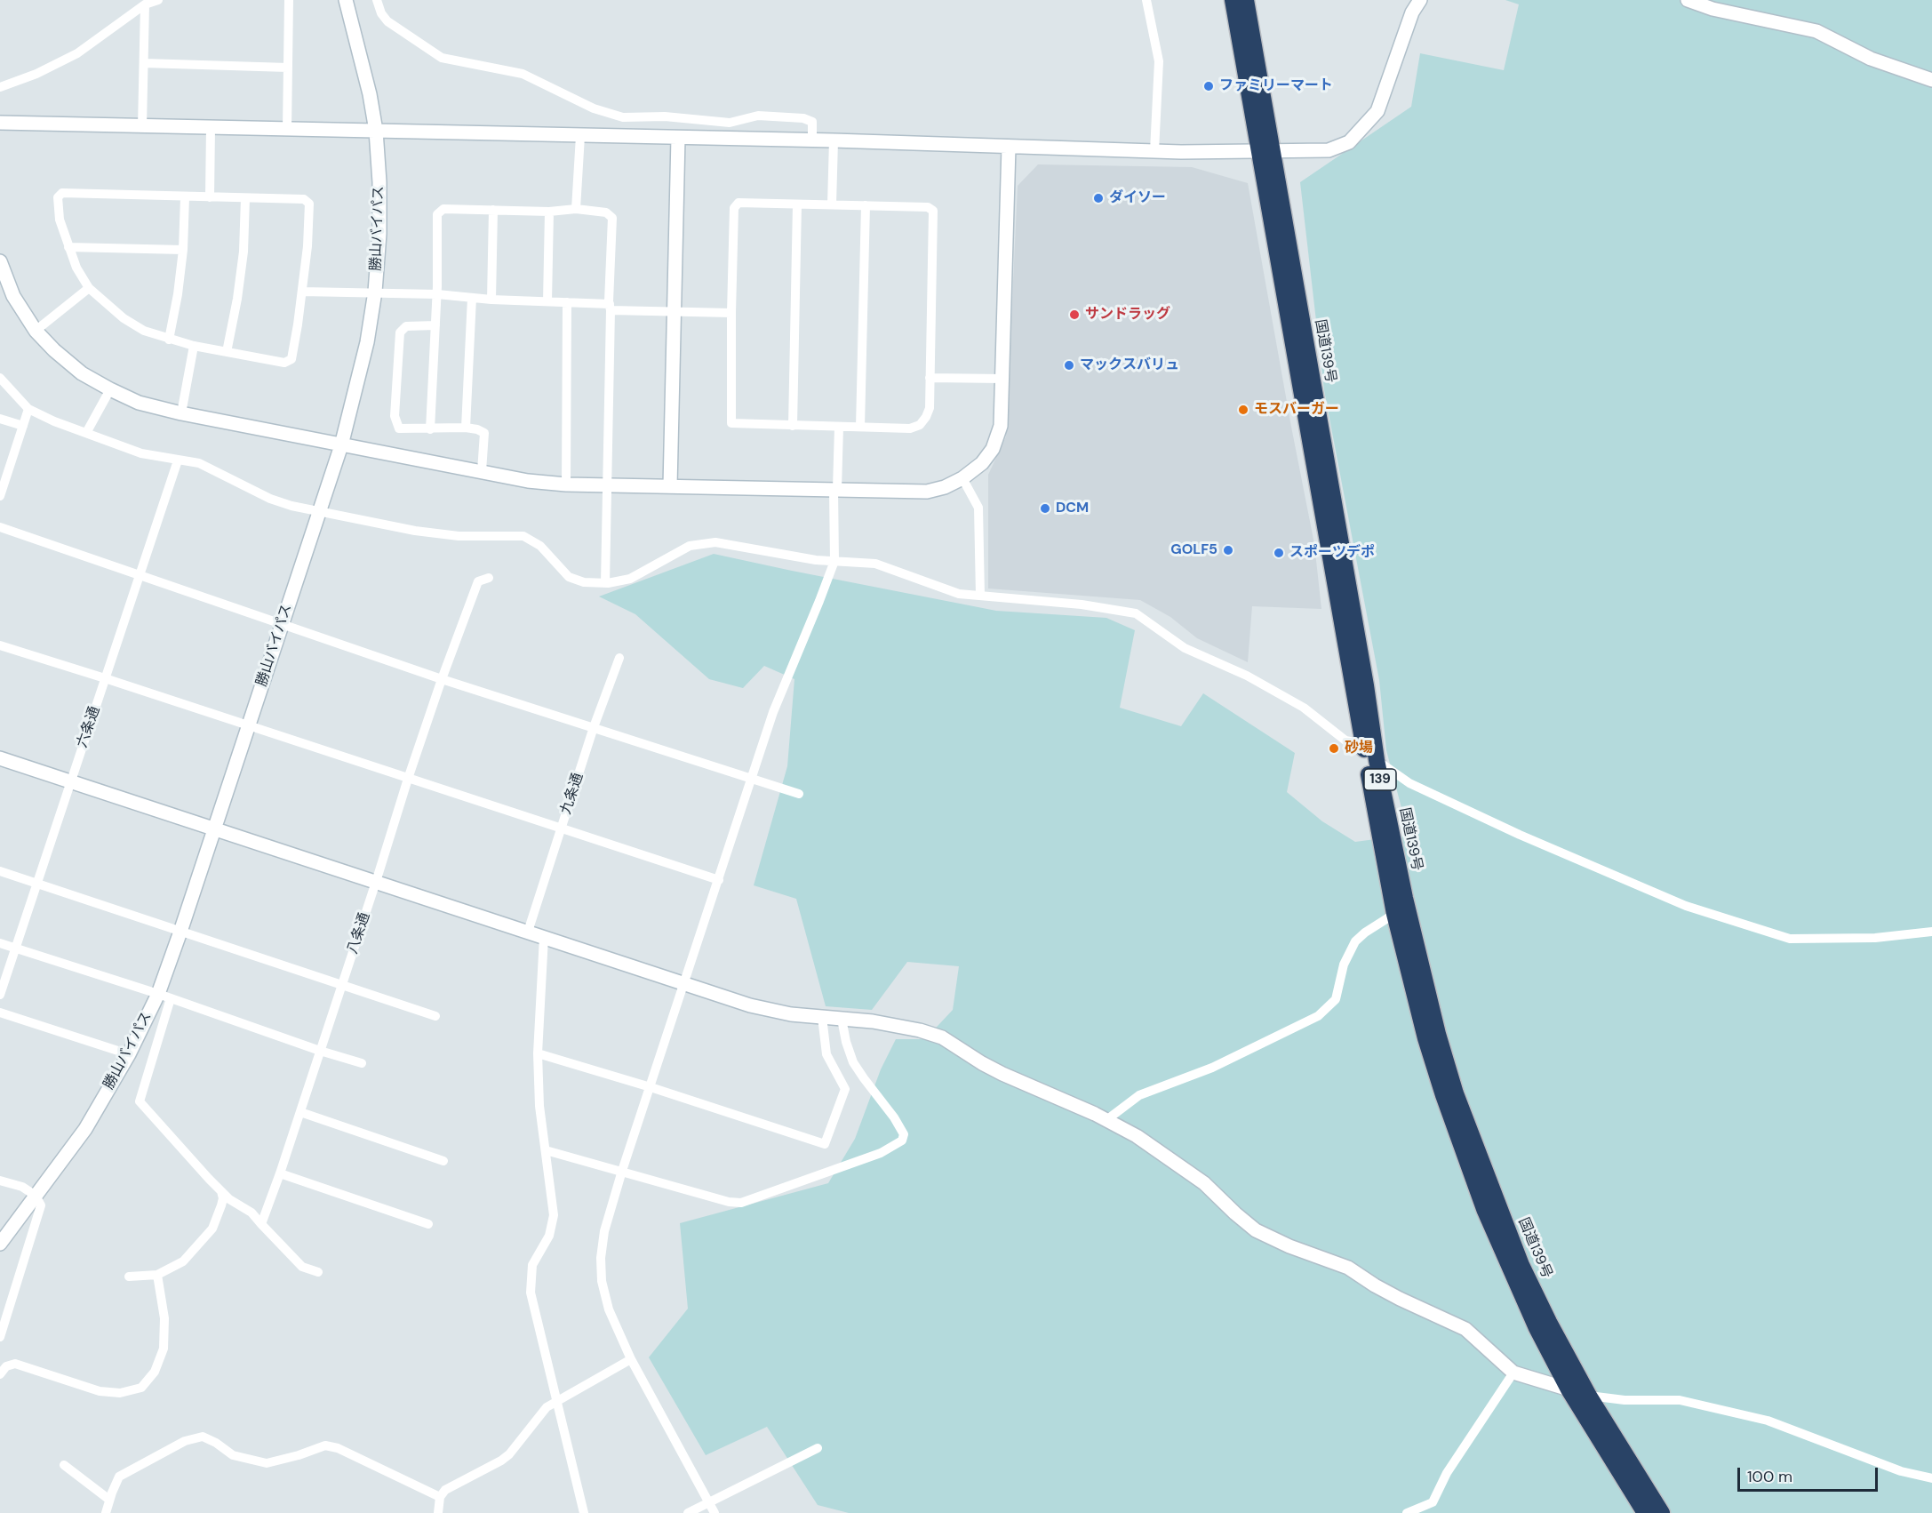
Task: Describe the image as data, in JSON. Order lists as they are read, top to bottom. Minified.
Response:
{"streets":{"highway":["国道139号","139"],"street":["勝山バイパス","六条通","九条通","八条通"]},"places":["ファミリーマート","ダイソー","サンドラッグ","マックスバリュ","モスバーガー","DCM","GOLF5","スポーツデポ","砂場"],"scale_bar":"100 m"}
